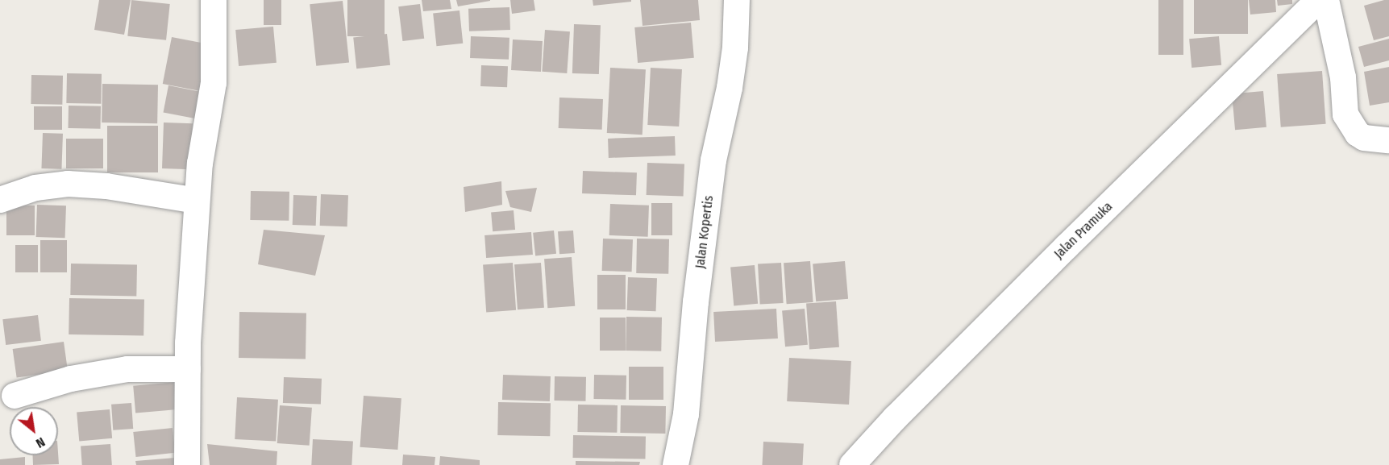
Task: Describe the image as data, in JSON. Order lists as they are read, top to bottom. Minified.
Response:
{"streets":{"street":["Jalan Pramuka","Jalan Kopertis"]},"north":"bottom right"}
